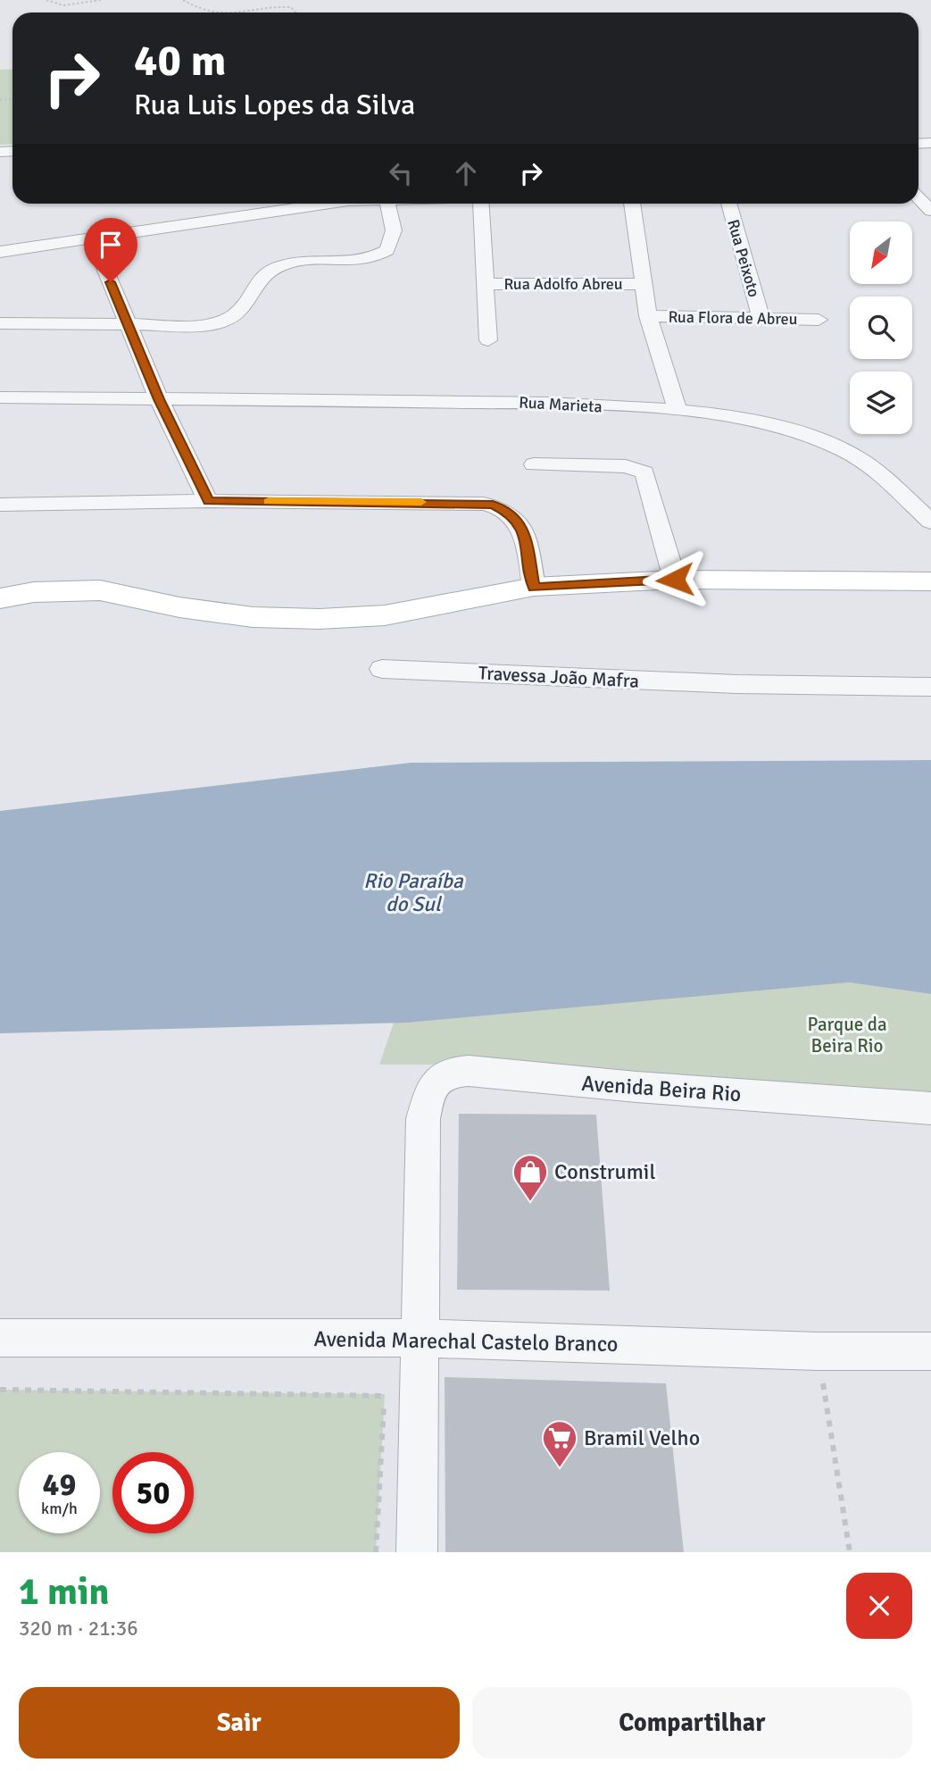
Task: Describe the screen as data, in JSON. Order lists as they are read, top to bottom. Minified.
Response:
{"streets":{"street":["Rua Peixoto","Rua Adolfo Abreu","Rua Flora de Abreu","Rua Marieta","Travessa João Mafra","Avenida Beira Rio","Avenida Marechal Castelo Branco"]},"crossings":[["Rua Peixoto","Rua Flora de Abreu"],["Avenida Beira Rio","Avenida Marechal Castelo Branco"]],"water":["Rio Paraíba do Sul"],"parks":["Parque da Beira Rio"],"places":{"shop":["Construmil"],"supermarket":["Bramil Velho"]},"north":"bottom left","page":{"turn":["40 m","Rua Luis Lopes da Silva"],"speed":"49 km/h","limit":"50","heading":["1 min","320 m · 21:36"],"buttons":["Sair","Compartilhar"]}}
